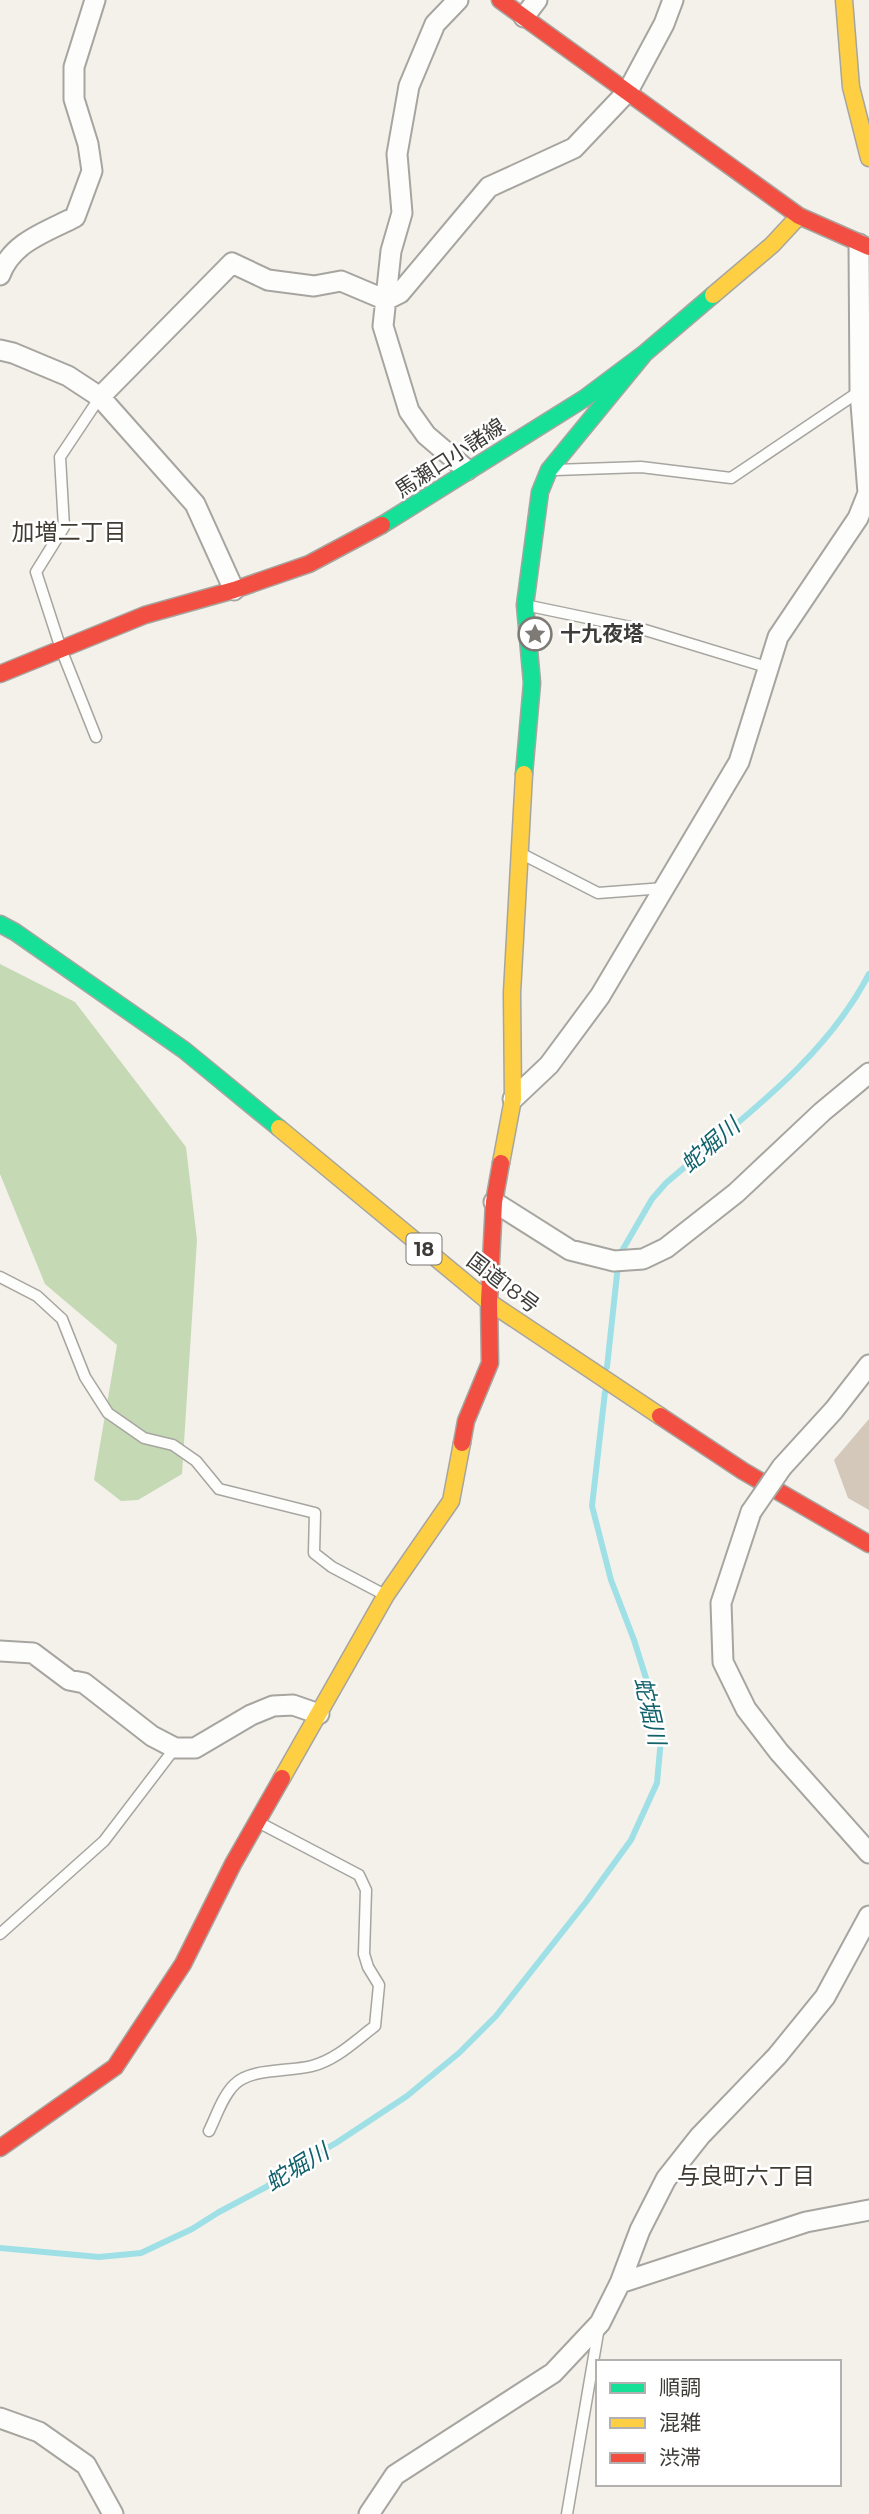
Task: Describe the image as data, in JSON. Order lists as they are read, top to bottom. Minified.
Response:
{"streets":{"main road":["馬瀬口小諸線","18","国道18号"]},"districts":["加増二丁目","与良町六丁目"],"water":["蛇堀川"],"places":{"place":["十九夜塔"]},"legend":["順調","混雑","渋滞"]}
